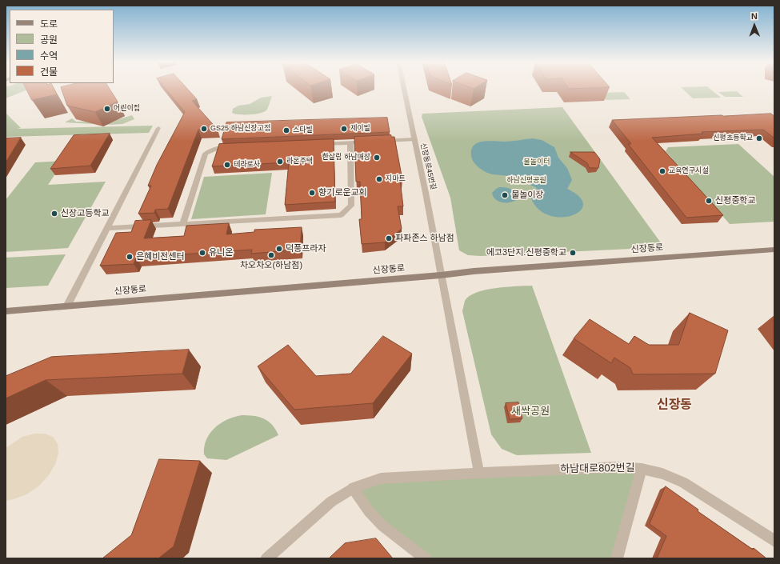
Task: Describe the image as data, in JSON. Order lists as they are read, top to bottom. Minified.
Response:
{"streets":{"main road":["신장동로"],"street":["신장동로45번길","하남대로802번길"]},"crossings":[["신장동로45번길","신장동로"]],"districts":["신장동"],"parks":["물놀이터","하남신평공원","새싹공원"],"places":["어린이집","GS25 하남신장고점","제이빌","스타빌","신평초등학교","한살림 하남매장","라온주택","테라로사","교육연구시설","지마트","향기로운교회","물놀이장","신평중학교","신장고등학교","파파존스 하남점","덕풍프라자","유니온","에코3단지.신평중학교","차오차오(하남점)","은혜비전센터"],"legend":["도로","공원","수역","건물"],"north":"top"}
